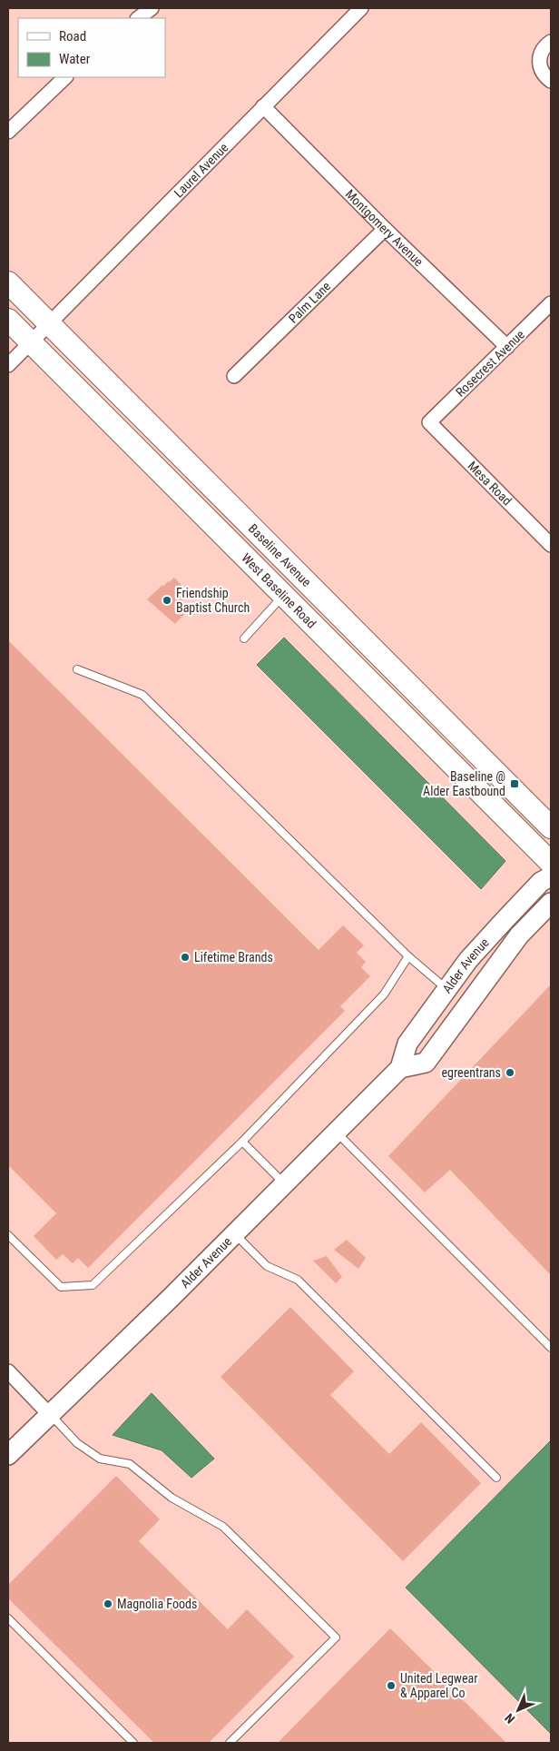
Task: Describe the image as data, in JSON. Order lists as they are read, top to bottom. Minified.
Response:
{"streets":{"main road":["Baseline Avenue","West Baseline Road","Alder Avenue"],"street":["Laurel Avenue","Montgomery Avenue","Palm Lane","Rosecrest Avenue","Mesa Road"]},"crossings":[["Laurel Avenue","Montgomery Avenue"],["Laurel Avenue","Baseline Avenue"],["Laurel Avenue","West Baseline Road"],["Montgomery Avenue","Palm Lane"],["Montgomery Avenue","Rosecrest Avenue"],["Rosecrest Avenue","Mesa Road"],["Baseline Avenue","West Baseline Road"]],"places":{"other":["Friendship Baptist Church","Lifetime Brands","egreentrans","Magnolia Foods","United Legwear & Apparel Co"],"transit":["Baseline @ Alder Eastbound"]},"legend":["Road","Water"],"north":"bottom left"}
